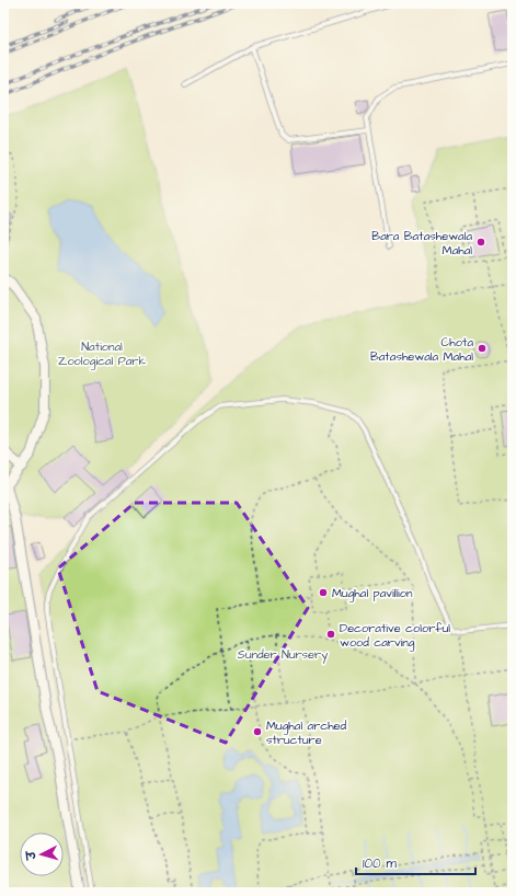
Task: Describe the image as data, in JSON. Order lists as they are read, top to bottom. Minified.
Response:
{"parks":["National Zoological Park","Sunder Nursery"],"places":["Bara Batashewala Mahal","Chota Batashewala Mahal","Mughal pavillion","Decorative colorful wood carving","Mughal arched structure"],"scale_bar":"100 m","north":"left"}
